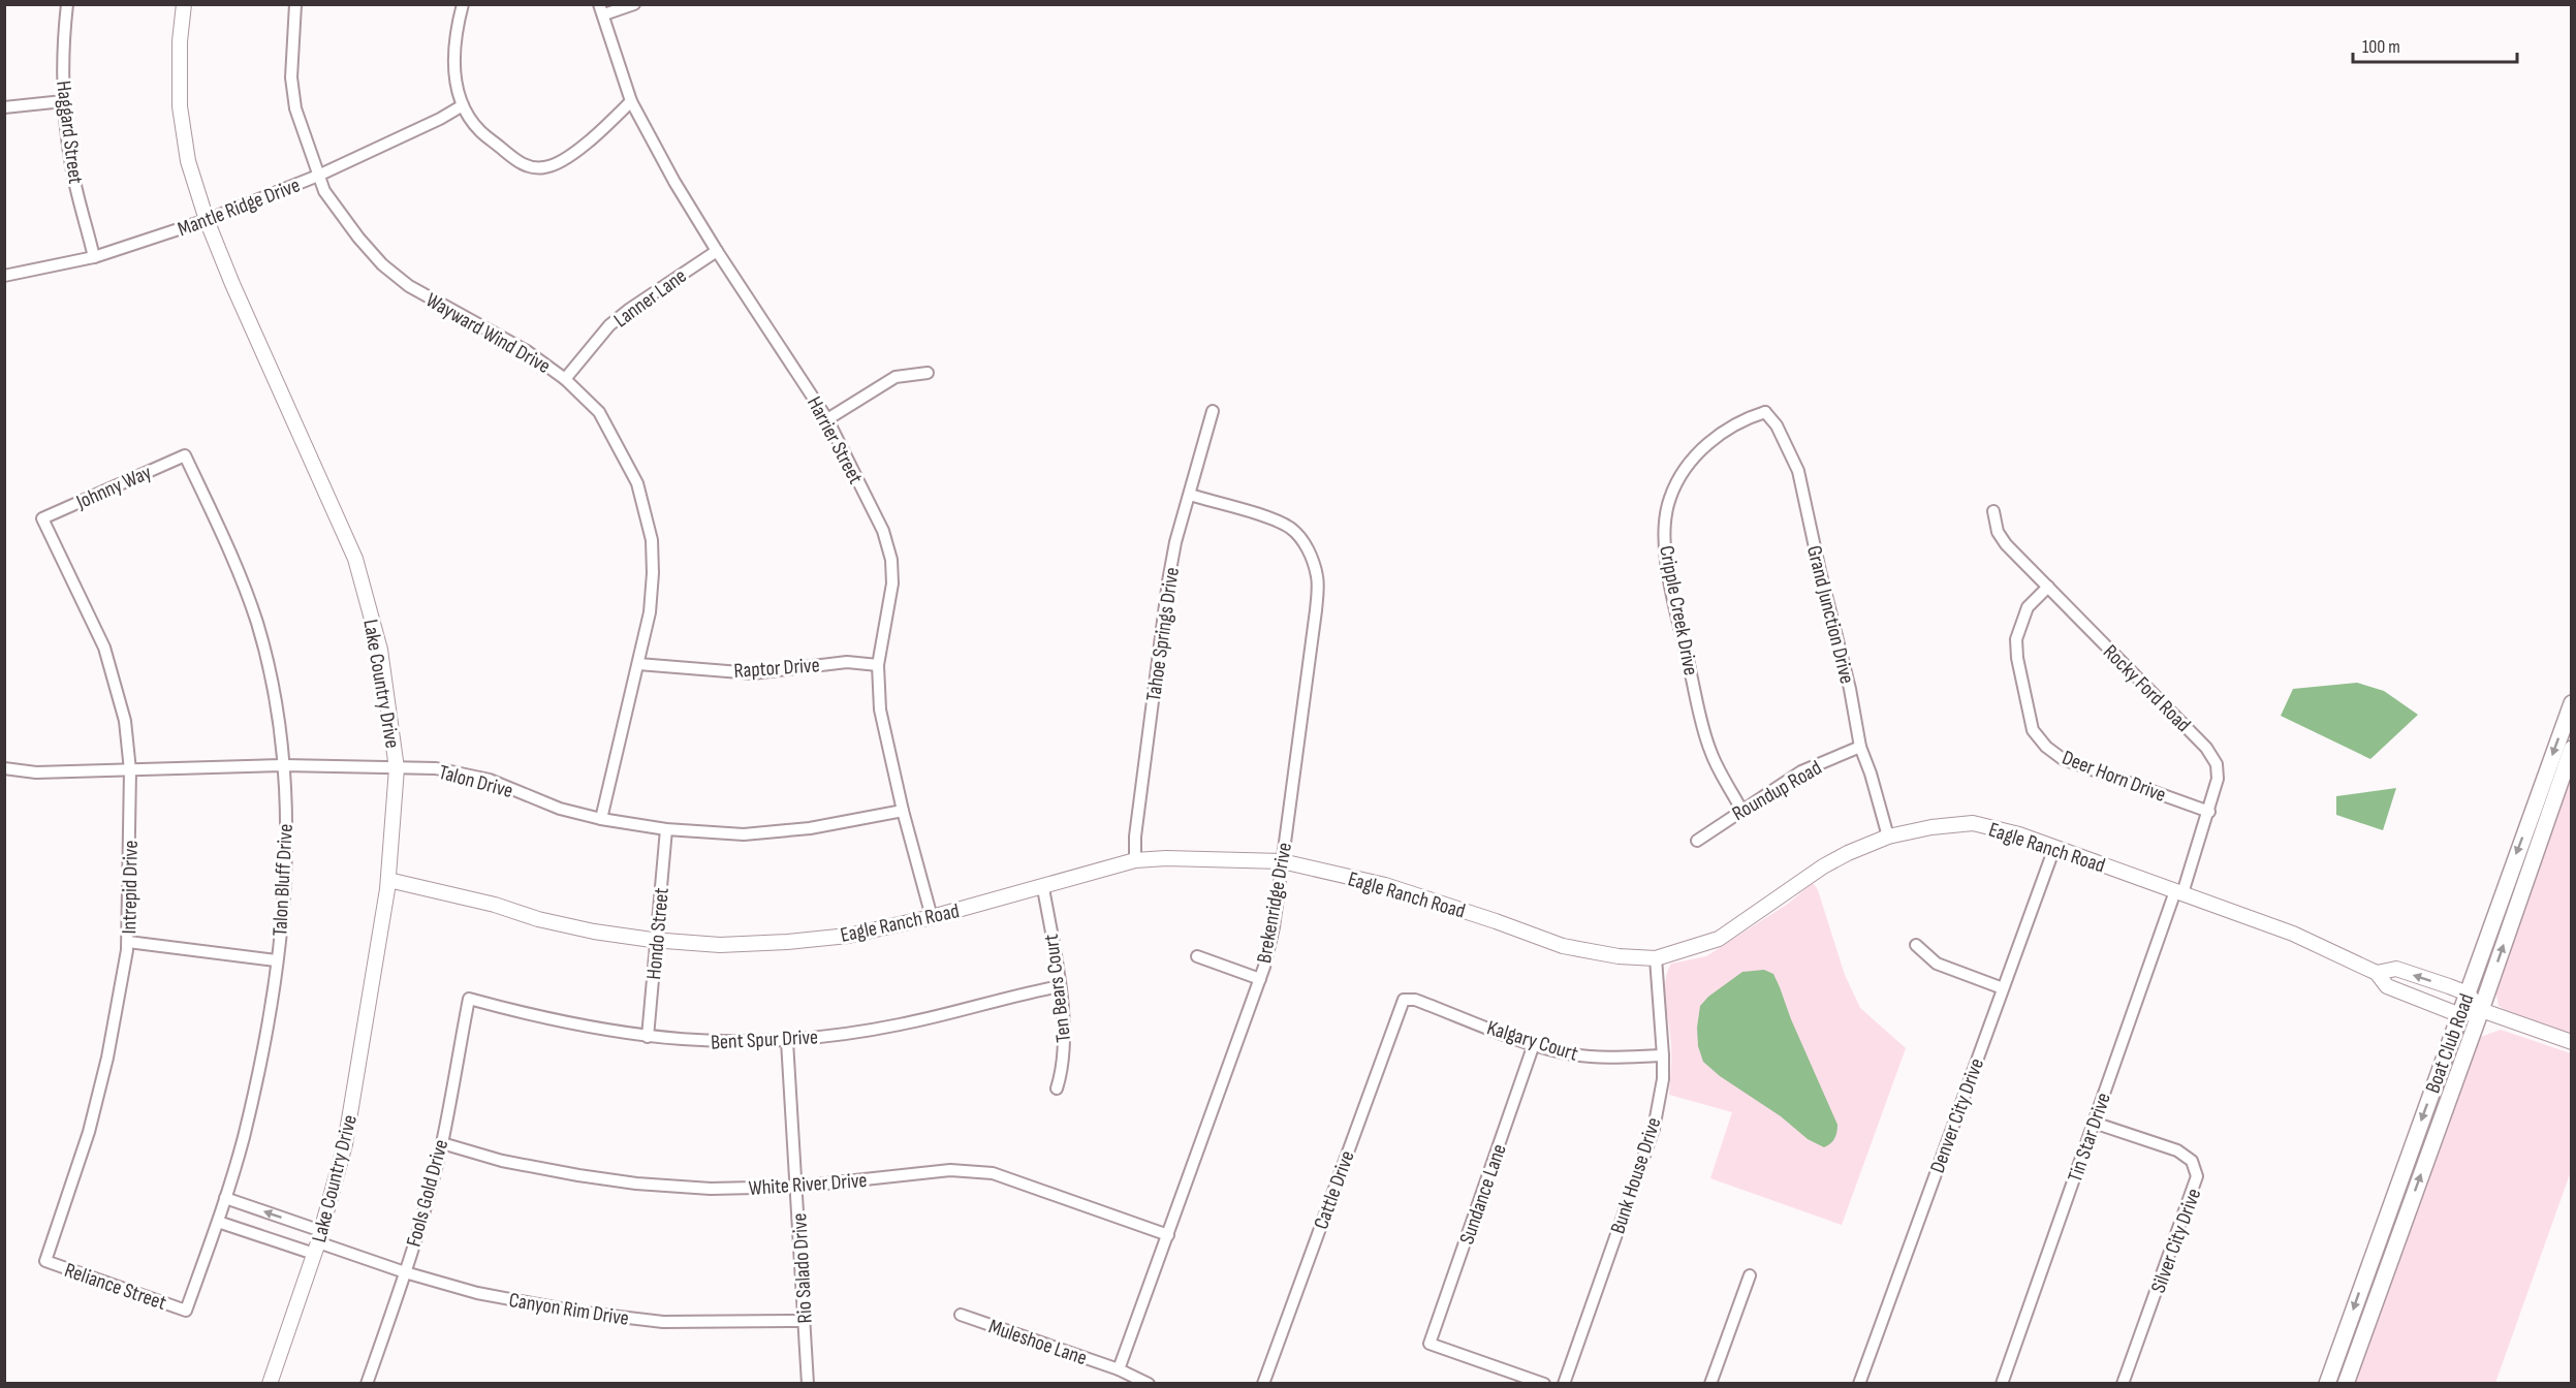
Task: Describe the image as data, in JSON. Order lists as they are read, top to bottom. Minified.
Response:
{"streets":{"main road":["Boat Club Road"],"street":["Haggard Street","Mantle Ridge Drive","Lanner Lane","Wayward Wind Drive","Harrier Street","Johnny Way","Cripple Creek Drive","Grand Junction Drive","Tahoe Springs Drive","Raptor Drive","Lake Country Drive","Rocky Ford Road","Deer Horn Drive","Talon Drive","Roundup Road","Eagle Ranch Road","Talon Bluff Drive","Intrepid Drive","Brekenridge Drive","Hondo Street","Ten Bears Court","Bent Spur Drive","Kalgary Court","Denver City Drive","Tin Star Drive","Bunk House Drive","White River Drive","Cattle Drive","Fools Gold Drive","Sundance Lane","Silver City Drive","Rio Salado Drive","Reliance Street","Canyon Rim Drive","Muleshoe Lane"]},"crossings":[["Haggard Street","Mantle Ridge Drive"],["Mantle Ridge Drive","Wayward Wind Drive"],["Mantle Ridge Drive","Lake Country Drive"],["Lanner Lane","Wayward Wind Drive"],["Lanner Lane","Harrier Street"],["Wayward Wind Drive","Raptor Drive"],["Wayward Wind Drive","Talon Drive"],["Harrier Street","Raptor Drive"],["Harrier Street","Talon Drive"],["Harrier Street","Eagle Ranch Road"],["Johnny Way","Talon Bluff Drive"],["Johnny Way","Intrepid Drive"],["Cripple Creek Drive","Grand Junction Drive"],["Cripple Creek Drive","Roundup Road"],["Grand Junction Drive","Roundup Road"],["Grand Junction Drive","Eagle Ranch Road"],["Tahoe Springs Drive","Eagle Ranch Road"],["Tahoe Springs Drive","Brekenridge Drive"],["Lake Country Drive","Talon Drive"],["Lake Country Drive","Eagle Ranch Road"],["Lake Country Drive","Canyon Rim Drive"],["Rocky Ford Road","Deer Horn Drive"],["Rocky Ford Road","Eagle Ranch Road"],["Rocky Ford Road","Tin Star Drive"],["Talon Drive","Talon Bluff Drive"],["Talon Drive","Intrepid Drive"],["Talon Drive","Hondo Street"],["Eagle Ranch Road","Brekenridge Drive"],["Eagle Ranch Road","Hondo Street"],["Eagle Ranch Road","Ten Bears Court"],["Eagle Ranch Road","Boat Club Road"],["Eagle Ranch Road","Denver City Drive"],["Eagle Ranch Road","Tin Star Drive"],["Eagle Ranch Road","Bunk House Drive"],["Talon Bluff Drive","Reliance Street"],["Intrepid Drive","Reliance Street"],["Brekenridge Drive","White River Drive"],["Brekenridge Drive","Muleshoe Lane"],["Hondo Street","Bent Spur Drive"],["Ten Bears Court","Bent Spur Drive"],["Bent Spur Drive","Fools Gold Drive"],["Bent Spur Drive","Rio Salado Drive"],["Kalgary Court","Bunk House Drive"],["Kalgary Court","Cattle Drive"],["Kalgary Court","Sundance Lane"],["Tin Star Drive","Silver City Drive"],["White River Drive","Fools Gold Drive"],["White River Drive","Rio Salado Drive"],["Fools Gold Drive","Canyon Rim Drive"],["Rio Salado Drive","Canyon Rim Drive"]],"scale_bar":"100 m"}
